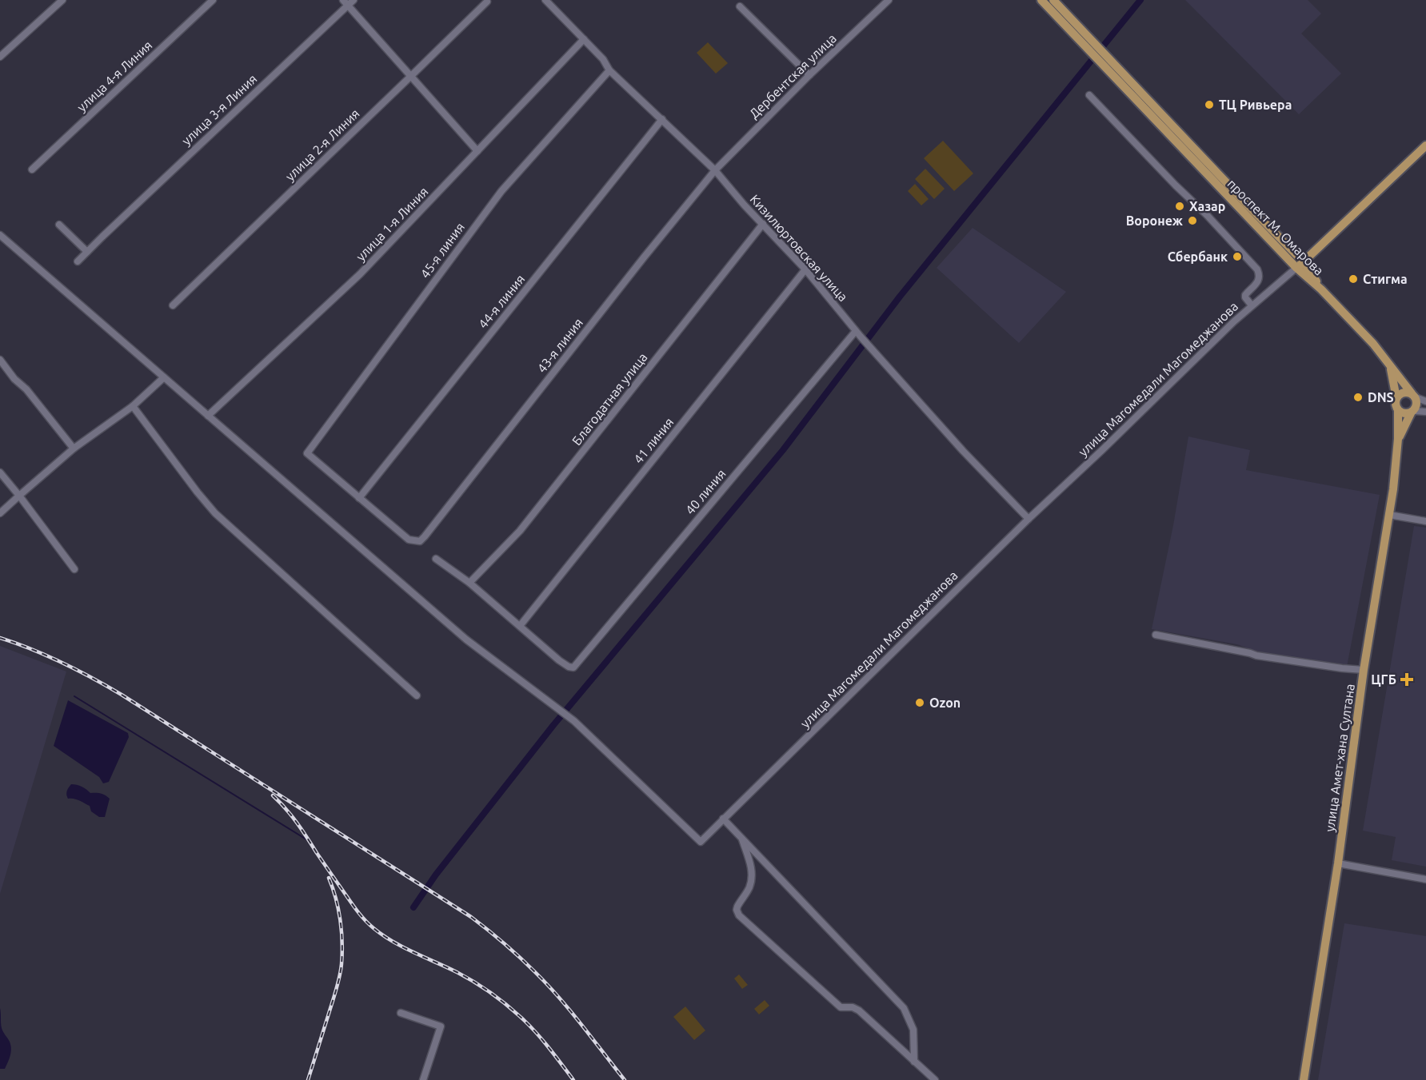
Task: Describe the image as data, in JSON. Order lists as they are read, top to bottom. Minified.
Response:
{"streets":{"main road":["проспект М. Омарова","улица Амет-хана Султана"],"street":["улица 4-я Линия","Дербентская улица","улица 3-я Линия","улица 2-я Линия","улица 1-я Линия","Кизилюртовская улица","45-я линия","44-я линия","43-я линия","улица Магомедали Магомеджановa","Благодатная улица","41 линия","40 линия"]},"crossings":[["Дербентская улица","Кизилюртовская улица"],["Дербентская улица","43-я линия"],["улица 1-я Линия","Кизилюртовская улица"],["улица 1-я Линия","улица Магомедали Магомеджановa"],["проспект М. Омарова","улица Магомедали Магомеджановa"],["Кизилюртовская улица","45-я линия"],["Кизилюртовская улица","44-я линия"],["Кизилюртовская улица","43-я линия"],["Кизилюртовская улица","улица Магомедали Магомеджановa"],["Кизилюртовская улица","Благодатная улица"],["Кизилюртовская улица","41 линия"],["Кизилюртовская улица","40 линия"],["45-я линия","44-я линия"],["45-я линия","43-я линия"],["44-я линия","43-я линия"],["41 линия","40 линия"]],"places":{"other":["ТЦ Ривьера","Хазар","Воронеж","Сбербанк","Стигма","DNS","Ozon"],"health":["ЦГБ"]}}
